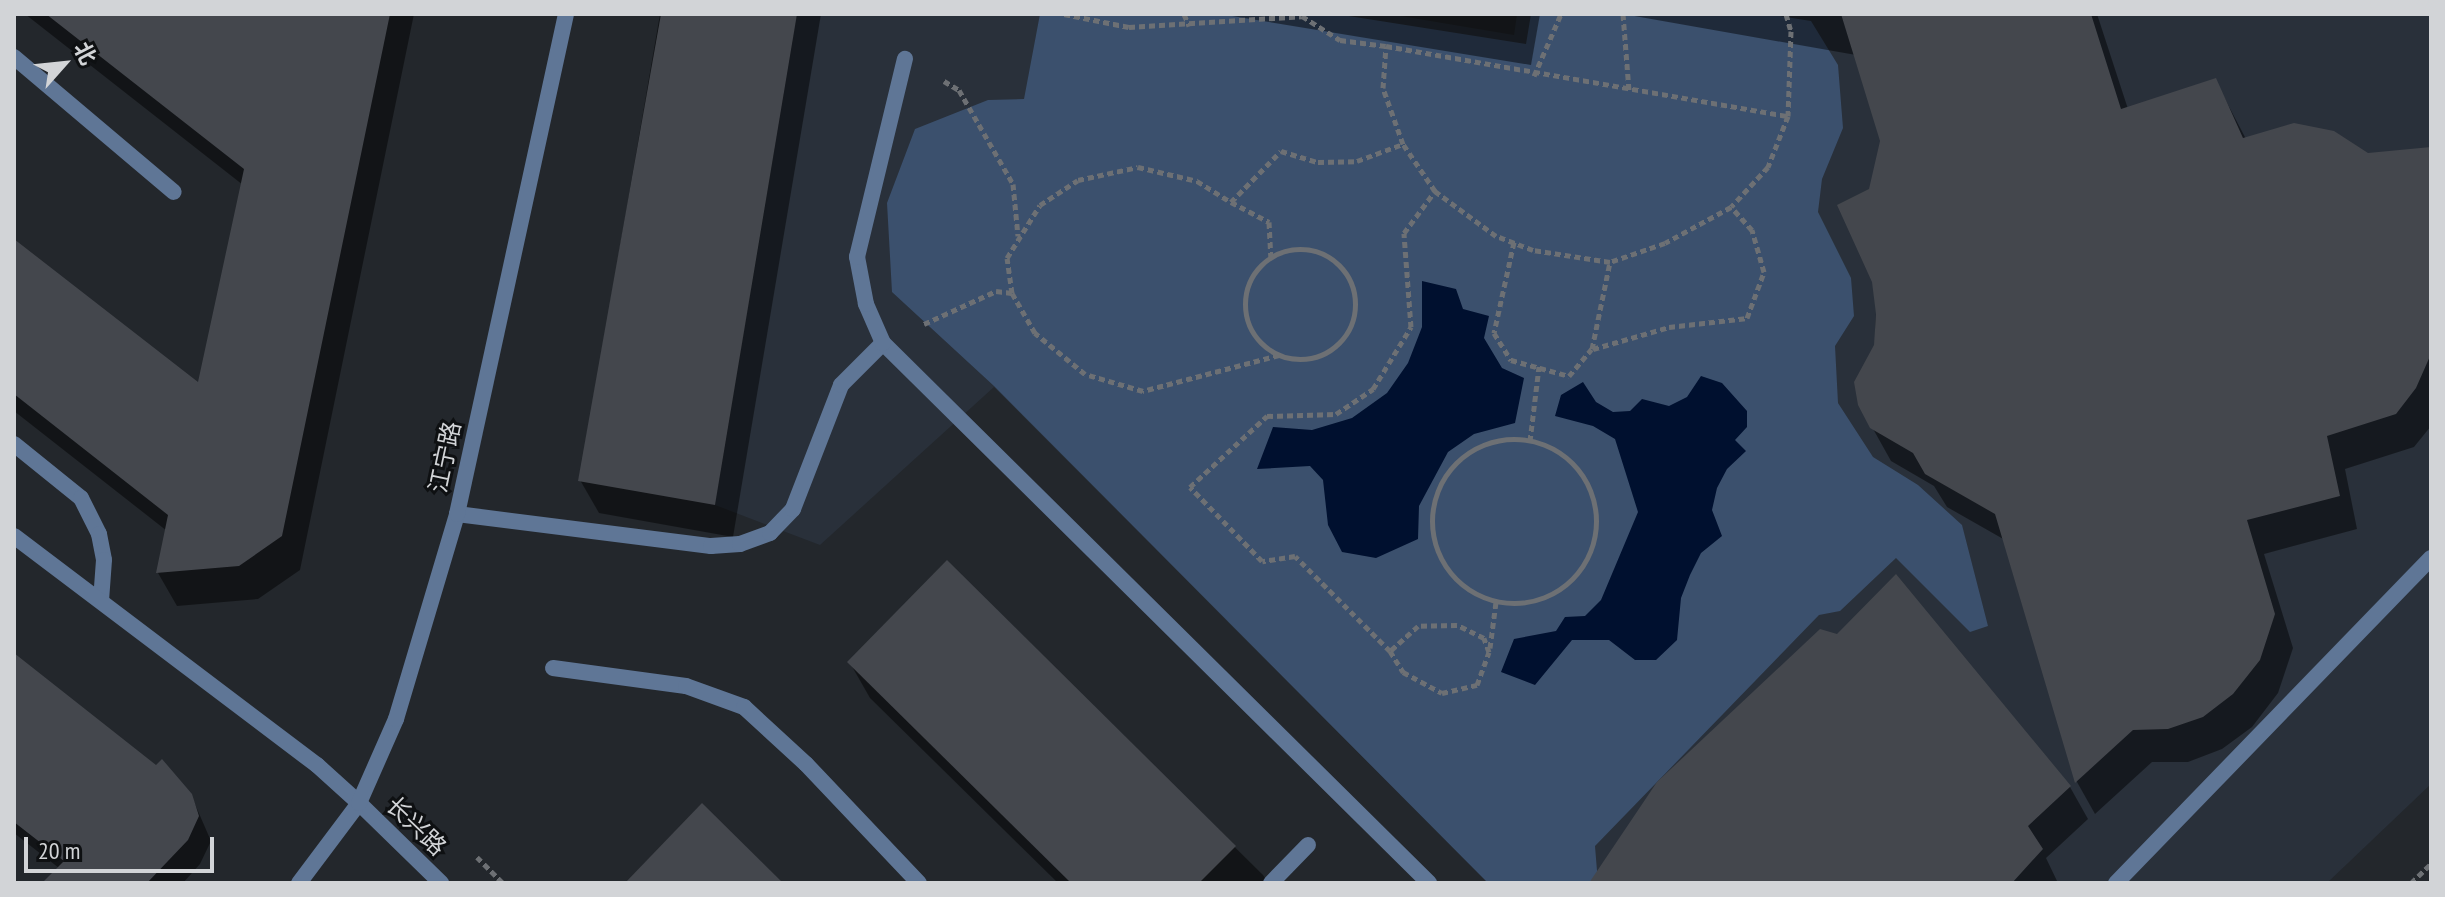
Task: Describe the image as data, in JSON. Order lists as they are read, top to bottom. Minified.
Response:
{"streets":{"street":["江宁路","长兴路"]},"crossings":[["江宁路","长兴路"]],"scale_bar":"20 m","north":"top right"}
